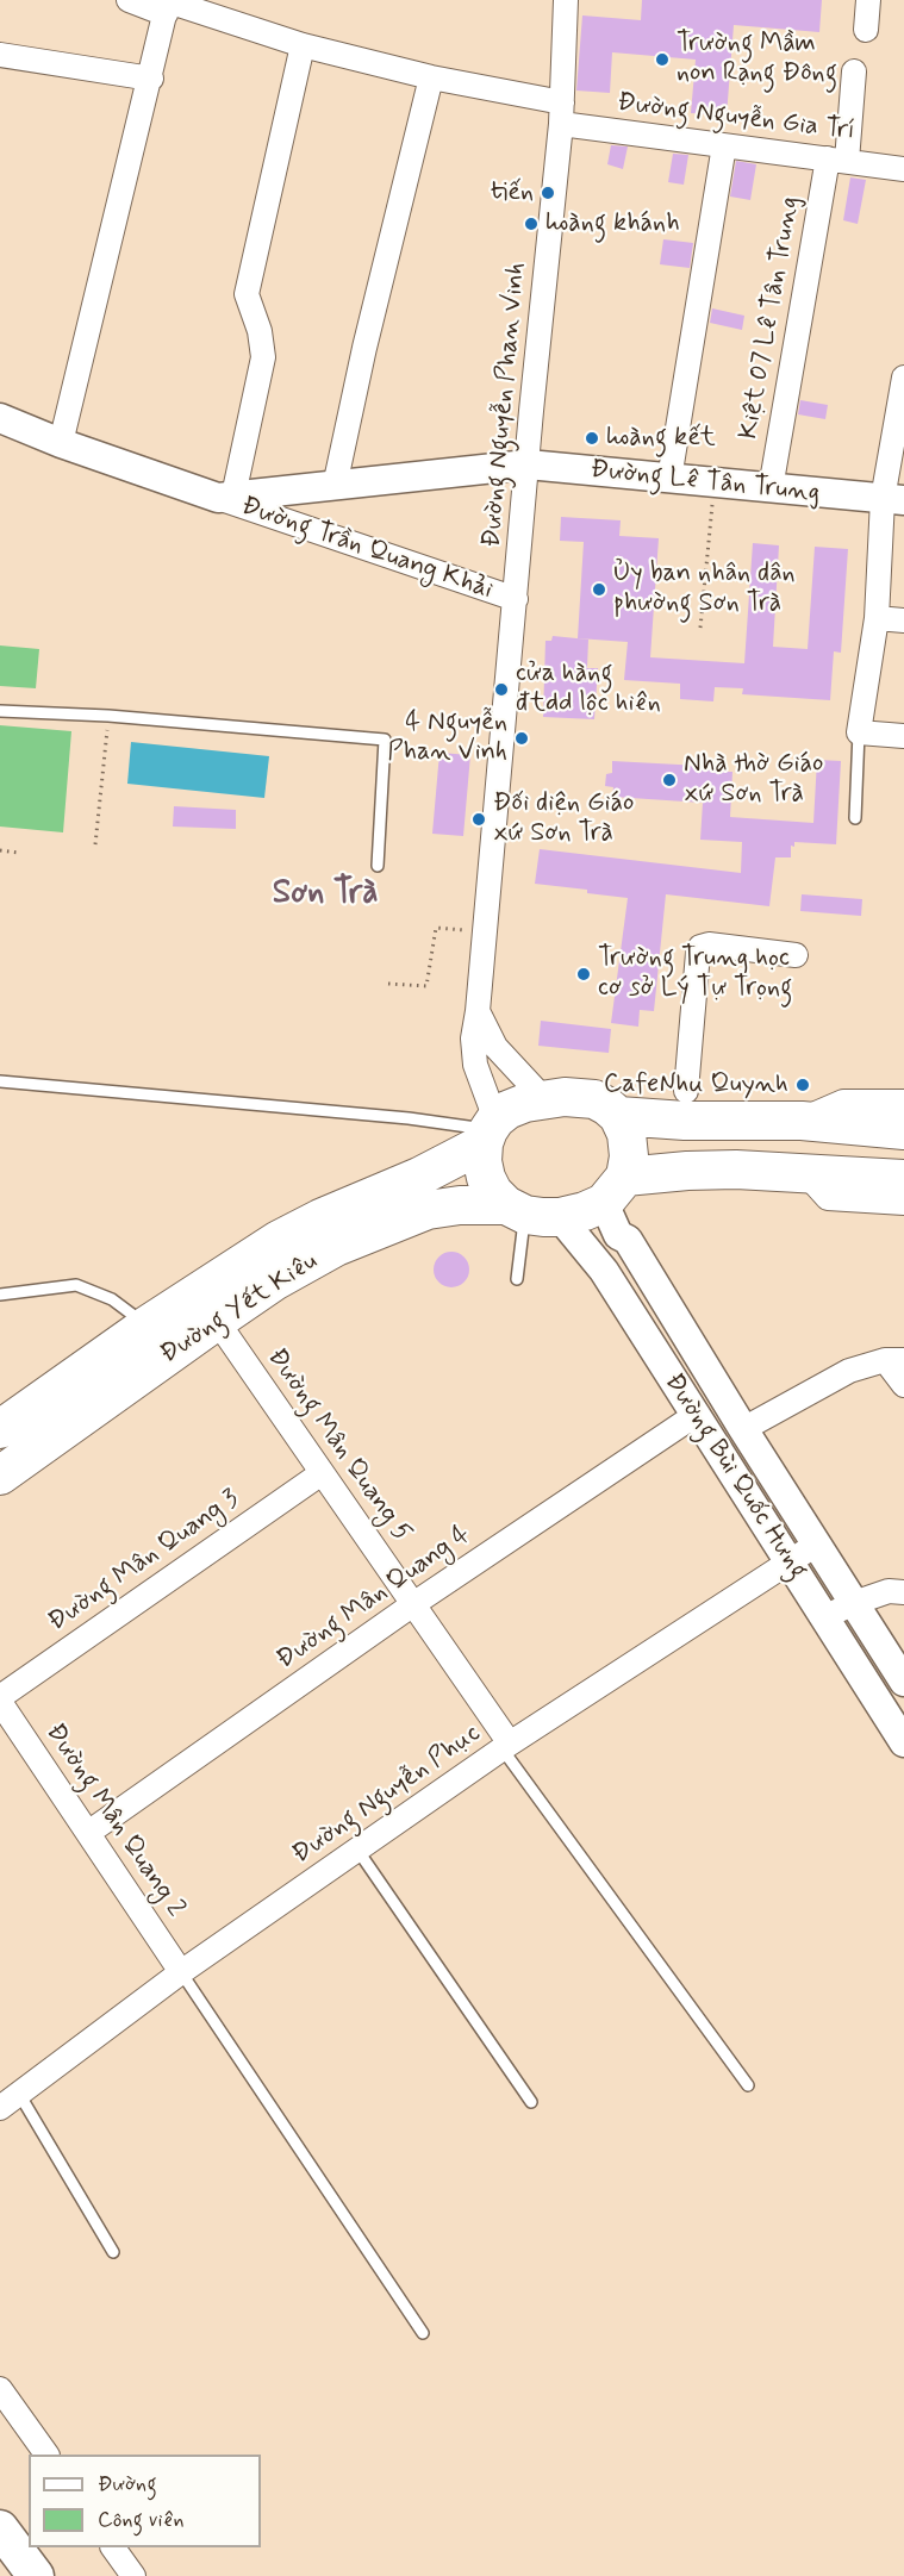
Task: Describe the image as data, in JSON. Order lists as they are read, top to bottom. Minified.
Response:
{"streets":{"highway":["Đường Yết Kiêu"],"street":["Đường Nguyễn Gia Trí","Kiệt 07 Lê Tân Trung","Đường Nguyễn Phan Vinh","Đường Lê Tân Trung","Đường Trần Quang Khải","Đường Mân Quang 5","Đường Bùi Quốc Hưng","Đường Mân Quang 3","Đường Mân Quang 4","Đường Nguyễn Phục","Đường Mân Quang 2"]},"crossings":[["Đường Nguyễn Gia Trí","Kiệt 07 Lê Tân Trung"],["Đường Nguyễn Gia Trí","Đường Nguyễn Phan Vinh"],["Kiệt 07 Lê Tân Trung","Đường Lê Tân Trung"],["Đường Nguyễn Phan Vinh","Đường Lê Tân Trung"],["Đường Nguyễn Phan Vinh","Đường Trần Quang Khải"],["Đường Nguyễn Phan Vinh","Đường Yết Kiêu"],["Đường Nguyễn Phan Vinh","Đường Bùi Quốc Hưng"],["Đường Lê Tân Trung","Đường Trần Quang Khải"],["Đường Yết Kiêu","Đường Mân Quang 5"],["Đường Yết Kiêu","Đường Bùi Quốc Hưng"],["Đường Mân Quang 5","Đường Mân Quang 3"],["Đường Mân Quang 5","Đường Mân Quang 4"],["Đường Mân Quang 5","Đường Nguyễn Phục"],["Đường Bùi Quốc Hưng","Đường Mân Quang 4"],["Đường Bùi Quốc Hưng","Đường Nguyễn Phục"],["Đường Mân Quang 3","Đường Mân Quang 2"],["Đường Mân Quang 4","Đường Mân Quang 2"],["Đường Nguyễn Phục","Đường Mân Quang 2"]],"districts":["Sơn Trà"],"places":["Trường Mầm non Rạng Đông","tiến","hoàng khánh","hoàng kết","Ủy ban nhân dân phường Sơn Trà","cửa hàng đtdd lộc hiên","4 Nguyễn Phan Vinh","Nhà thờ Giáo xứ Sơn Trà","Đối diện Giáo xứ Sơn Trà","Trường Trung học cơ sở Lý Tự Trọng","CafeNhu Quynh"],"legend":["Đường","Công viên"]}
